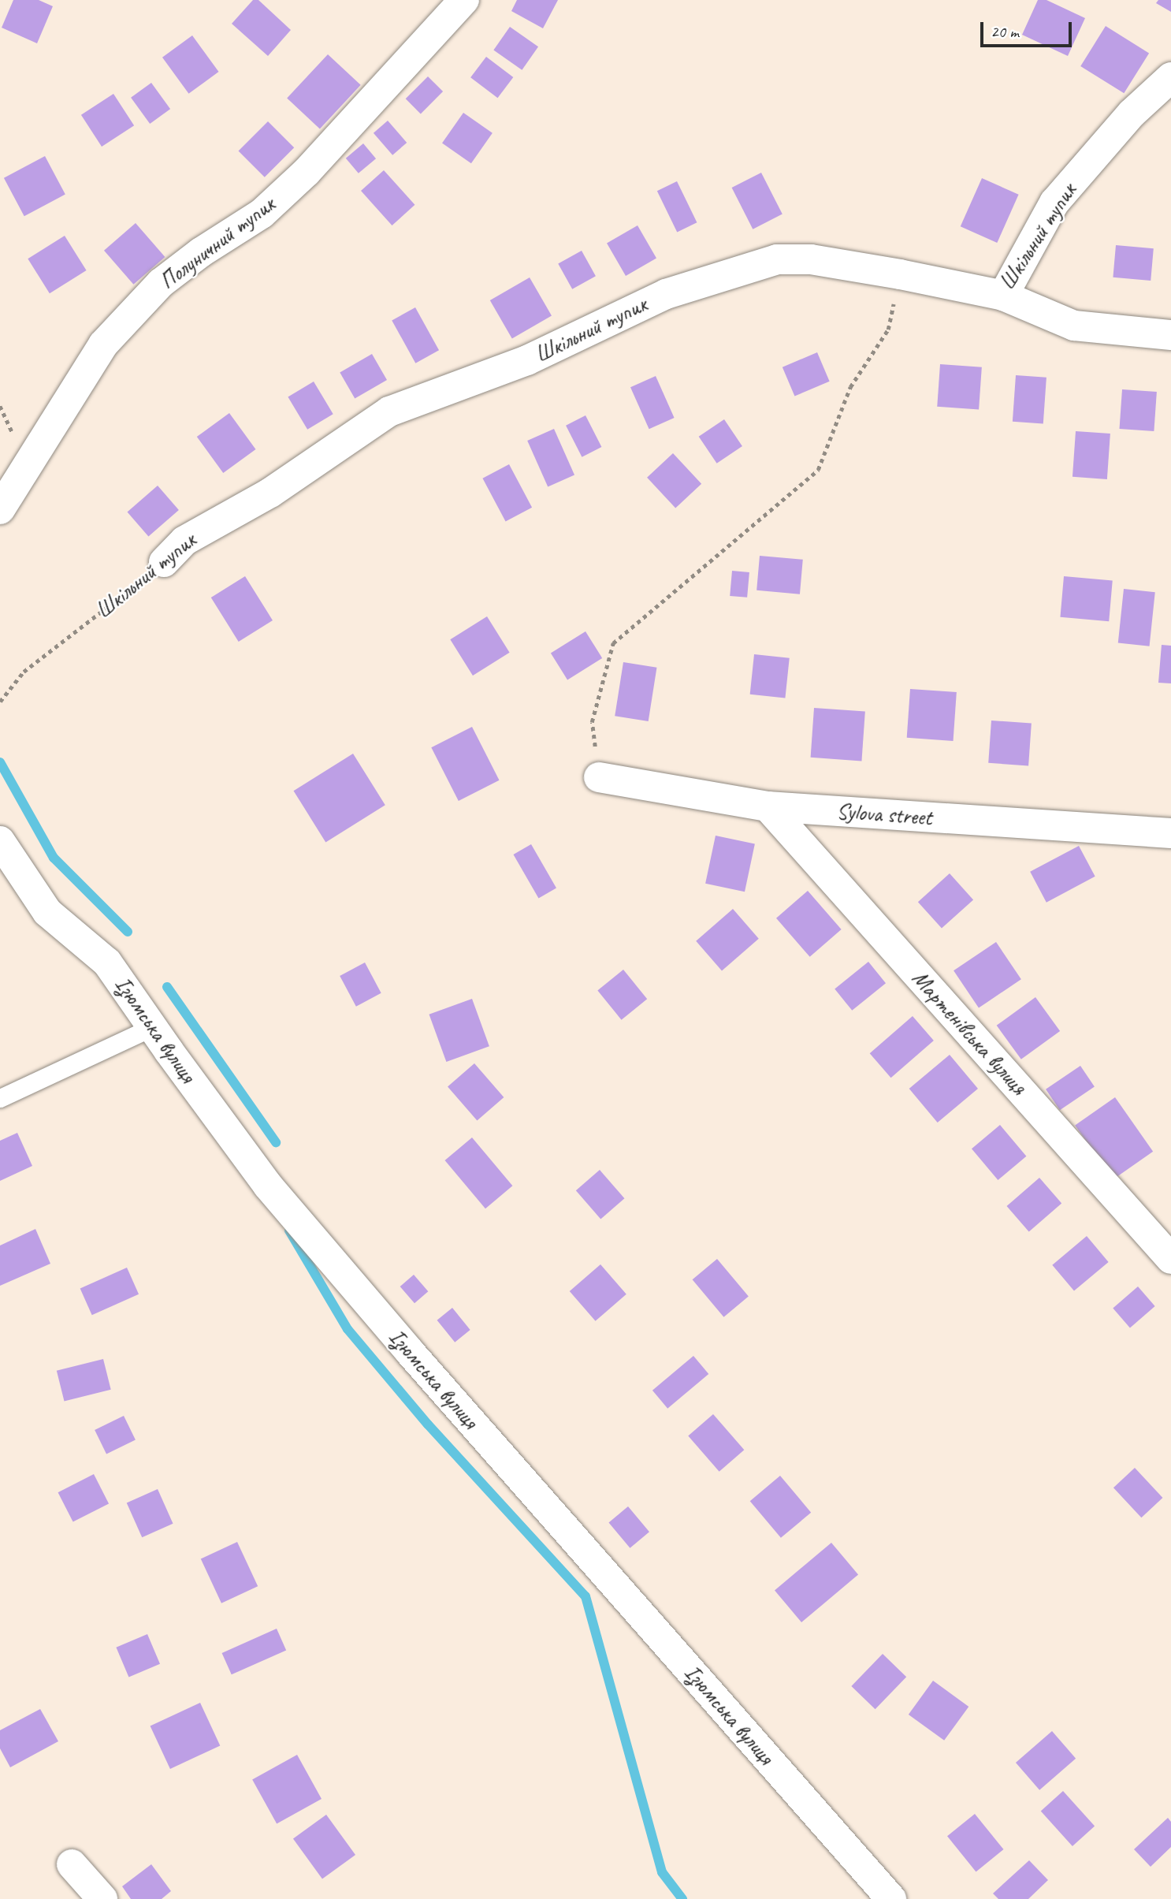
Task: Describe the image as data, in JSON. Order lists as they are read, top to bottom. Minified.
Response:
{"streets":{"street":["Шкільний тупик","Полуничний тупик","Sylova street","Ізюмська вулиця","Мартенівська вулиця"]},"crossings":[["Sylova street","Мартенівська вулиця"]],"scale_bar":"20 m"}
